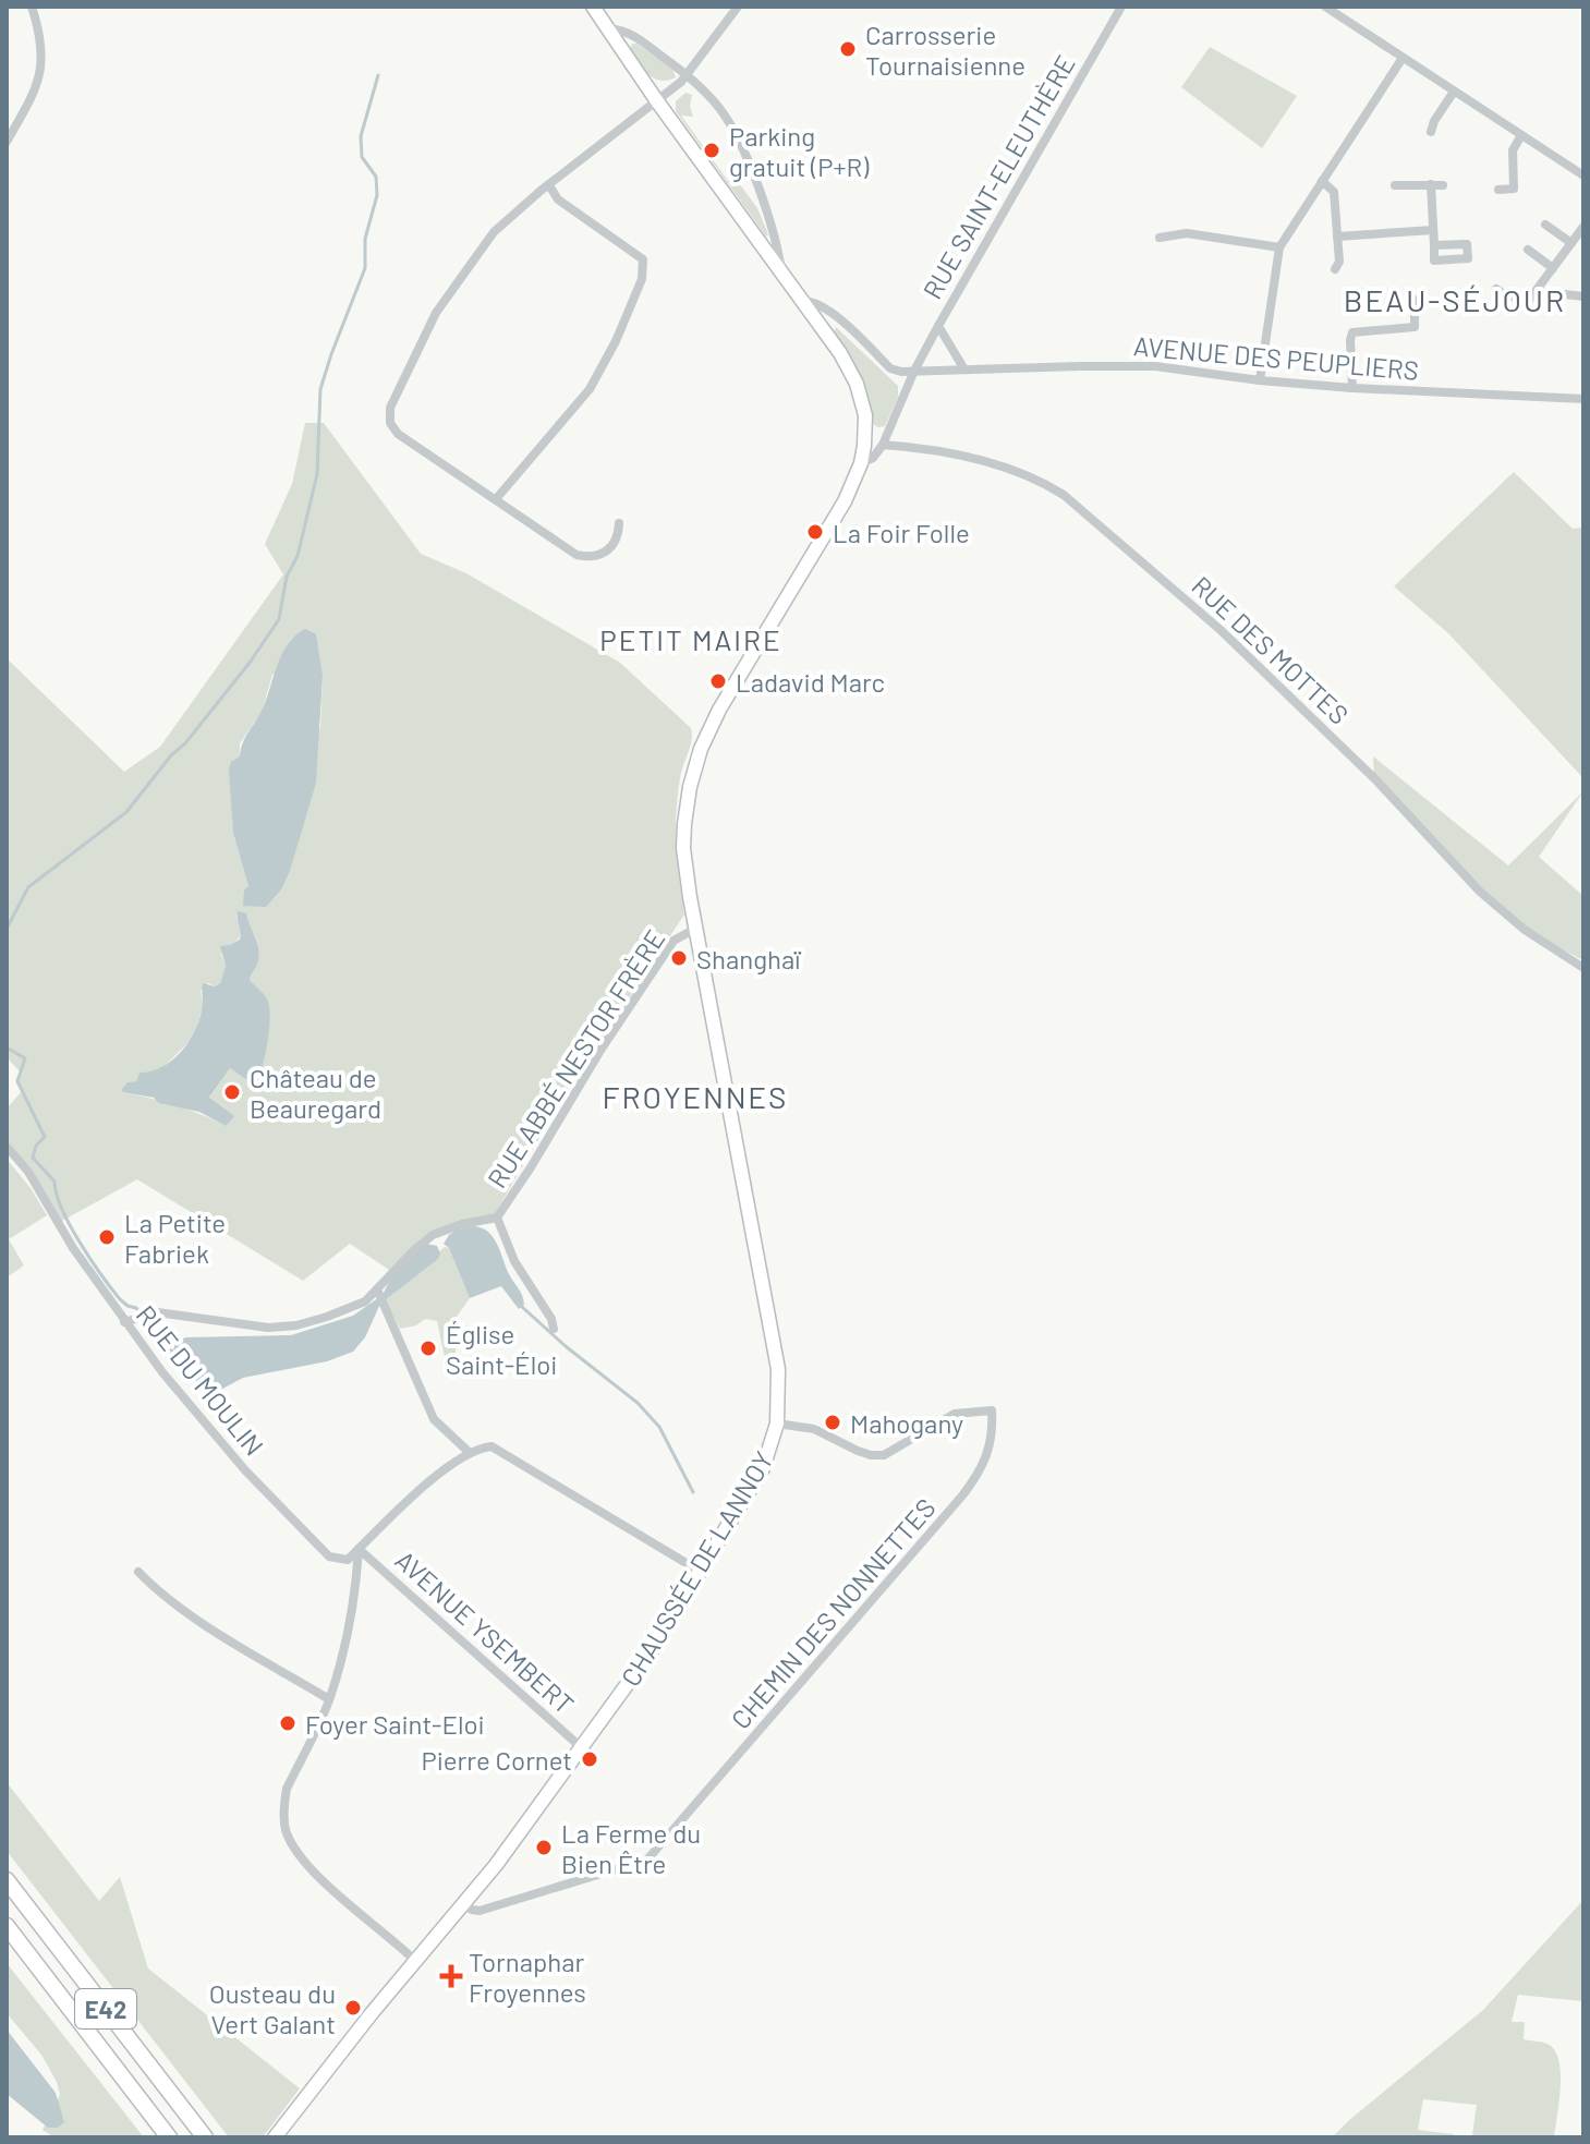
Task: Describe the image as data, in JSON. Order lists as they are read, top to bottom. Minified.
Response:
{"streets":{"highway":["E42"],"main road":["CHAUSSÉE DE LANNOY"],"street":["RUE SAINT-ELEUTHÈRE","AVENUE DES PEUPLIERS","RUE DES MOTTES","RUE ABBÉ NESTOR FRÈRE","RUE DU MOULIN","CHEMIN DES NONNETTES","AVENUE YSEMBERT"]},"crossings":[["RUE SAINT-ELEUTHÈRE","AVENUE DES PEUPLIERS"],["RUE SAINT-ELEUTHÈRE","RUE DES MOTTES"],["AVENUE DES PEUPLIERS","CHAUSSÉE DE LANNOY"],["RUE ABBÉ NESTOR FRÈRE","RUE DU MOULIN"],["RUE ABBÉ NESTOR FRÈRE","CHAUSSÉE DE LANNOY"],["RUE DU MOULIN","AVENUE YSEMBERT"],["CHAUSSÉE DE LANNOY","CHEMIN DES NONNETTES"],["CHAUSSÉE DE LANNOY","AVENUE YSEMBERT"]],"districts":["BEAU-SÉJOUR","PETIT MAIRE","FROYENNES"],"places":{"other":["Carrosserie Tournaisienne","Parking gratuit (P+R)","La Foir Folle","Ladavid Marc","Shanghaï","Château de Beauregard","La Petite Fabriek","Église Saint-Éloi","Mahogany","Foyer Saint-Eloi","Pierre Cornet","La Ferme du Bien Être","Ousteau du Vert Galant"],"health":["Tornaphar Froyennes"]}}
